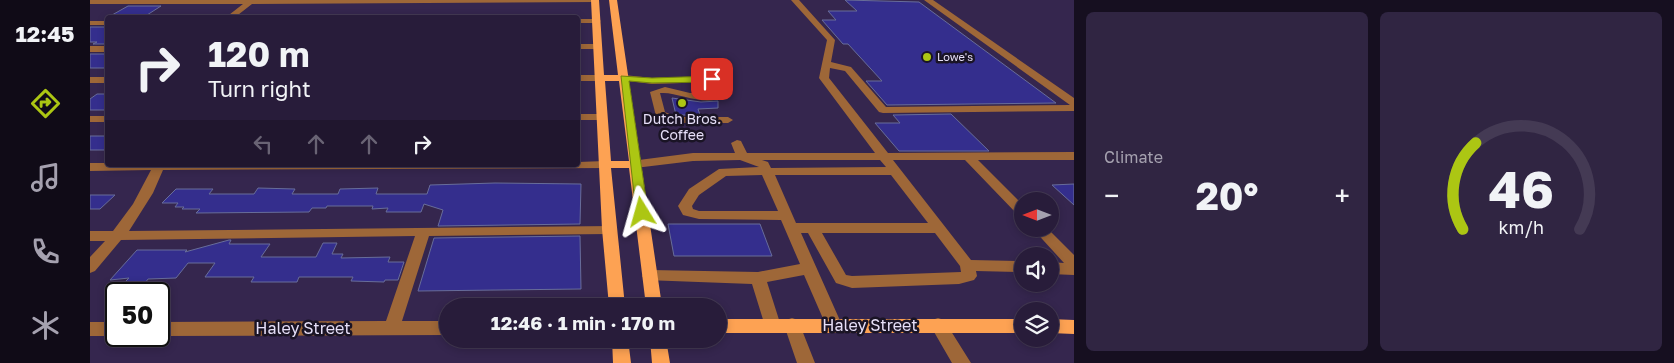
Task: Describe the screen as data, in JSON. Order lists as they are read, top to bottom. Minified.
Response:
{"streets":{"main road":["Haley Street"]},"places":["Lowe's","Dutch Bros. Coffee"],"north":"left","page":{"tabs":"12:45","tile":"Climate","turn":["120 m","Turn right"],"heat":["−","20°","+"],"limit":"50","trip":"12:46 · 1 min · 170 m","gauge":["46","km/h"]}}
